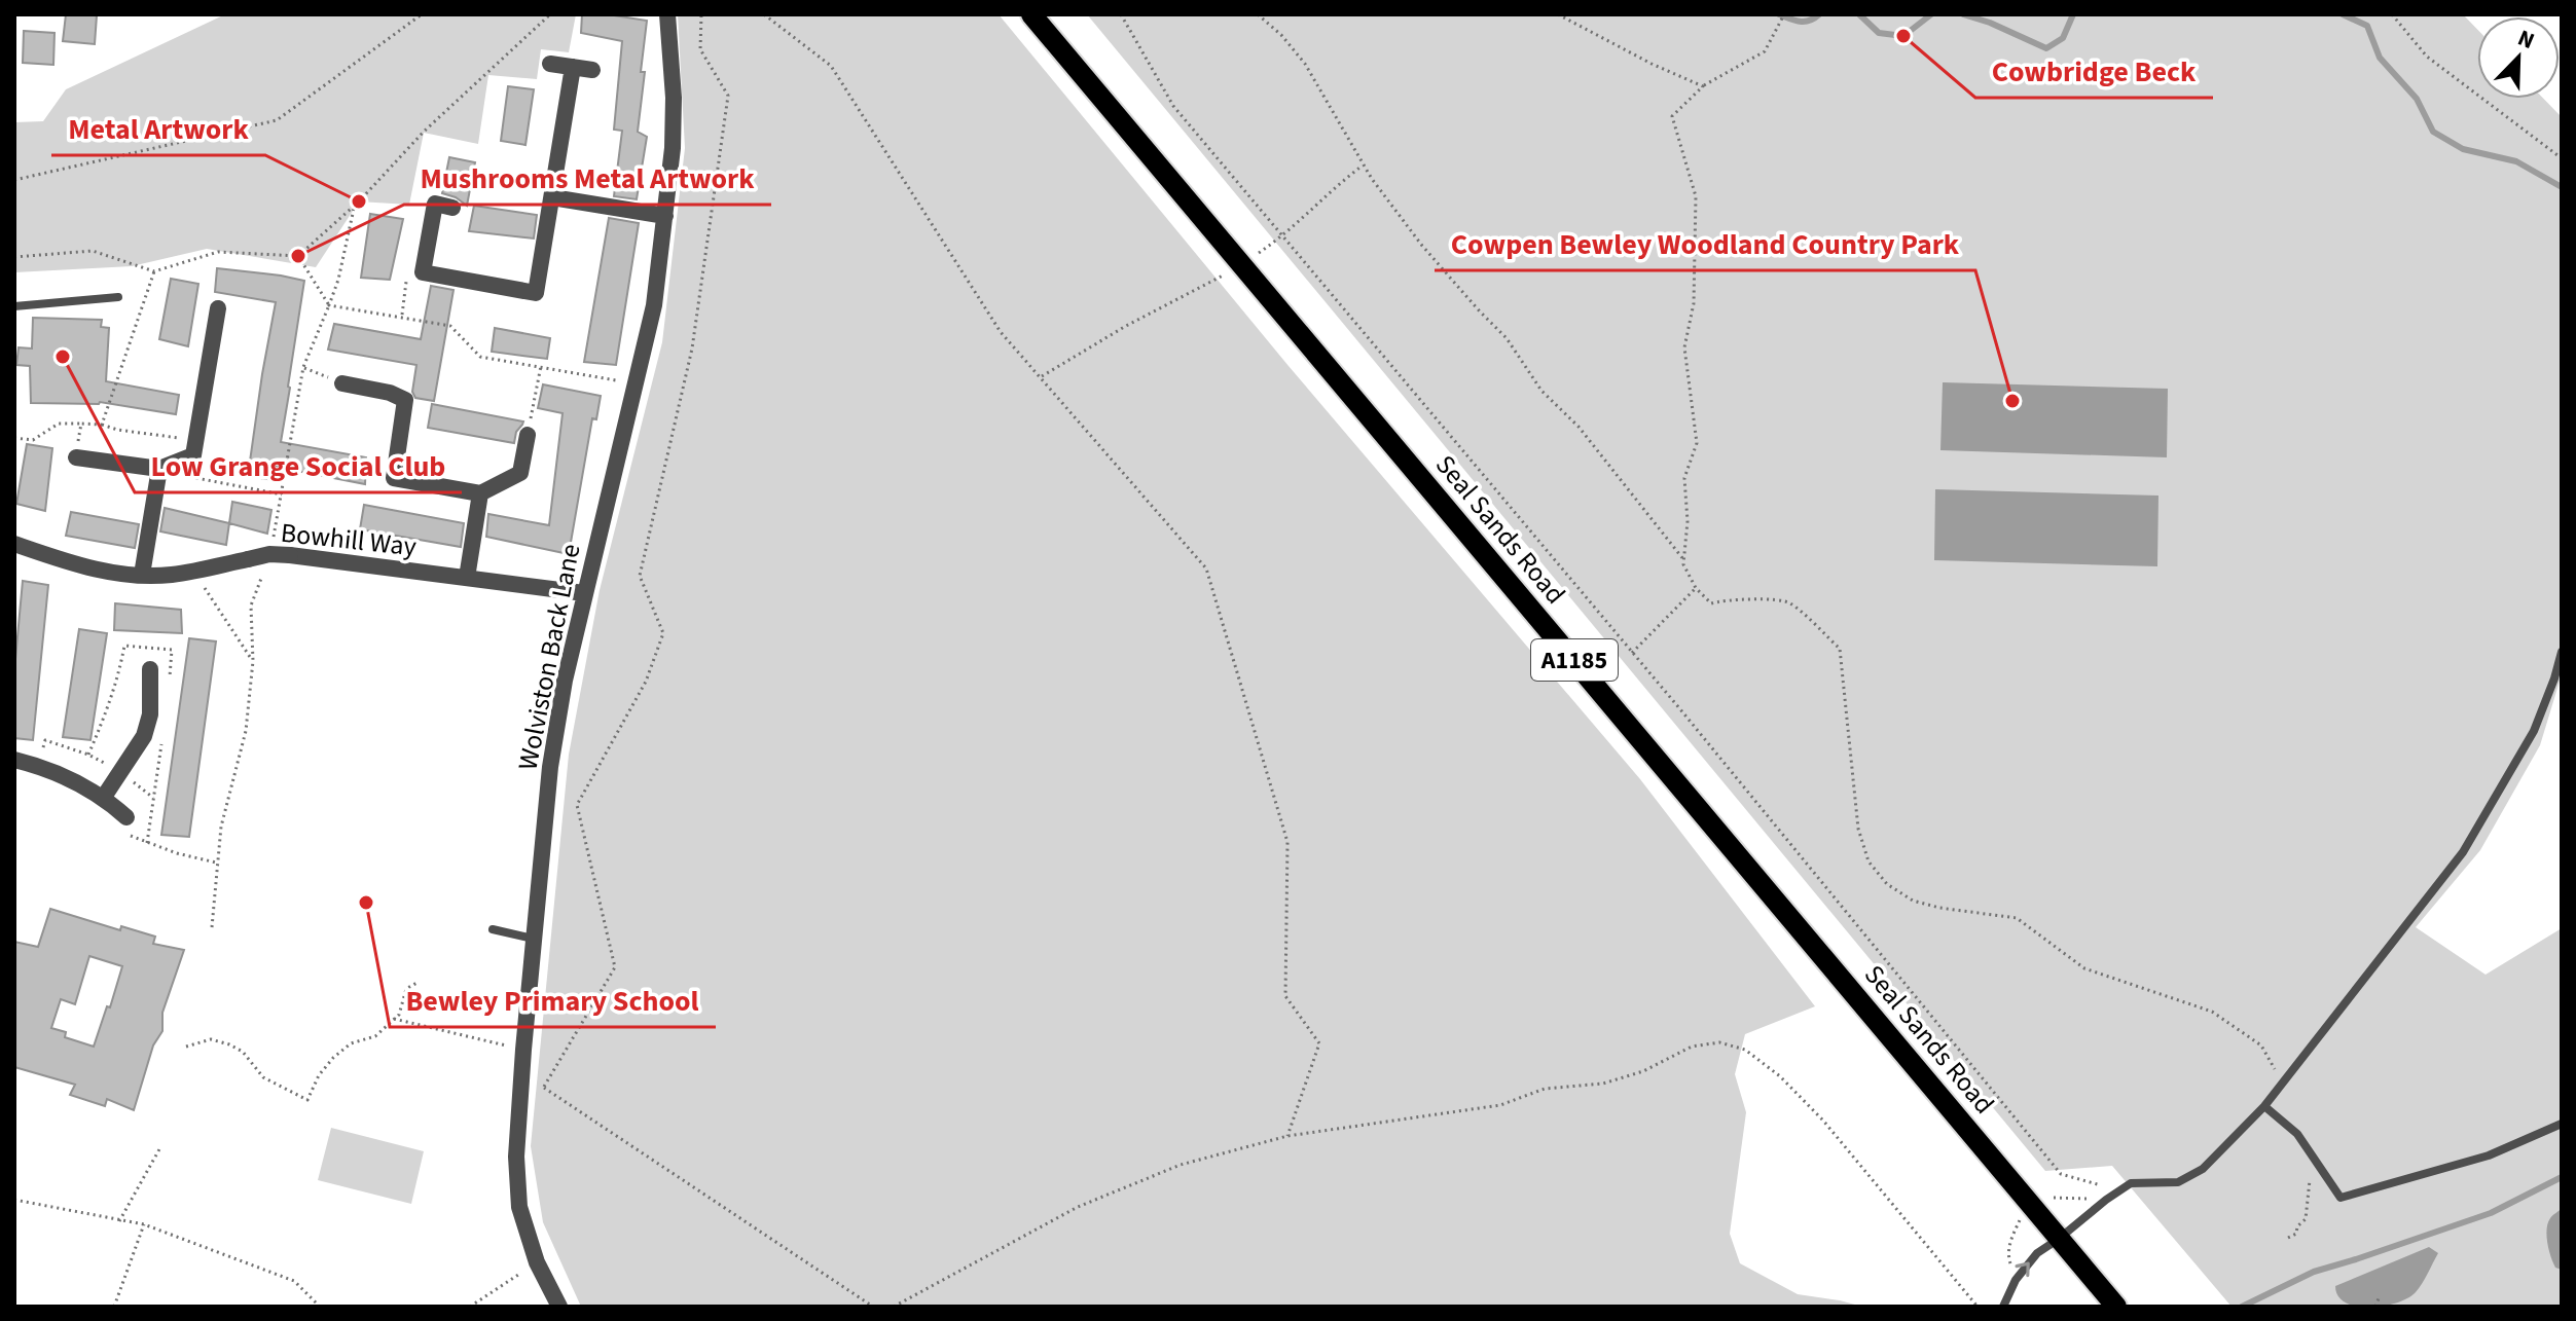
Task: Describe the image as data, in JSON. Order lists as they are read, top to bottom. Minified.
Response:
{"streets":{"main road":["Seal Sands Road","A1185"],"street":["Bowhill Way","Wolviston Back Lane"]},"crossings":[["Bowhill Way","Wolviston Back Lane"]],"places":["Cowbridge Beck","Metal Artwork","Mushrooms Metal Artwork","Low Grange Social Club","Cowpen Bewley Woodland Country Park","Bewley Primary School"],"north":"top right"}
